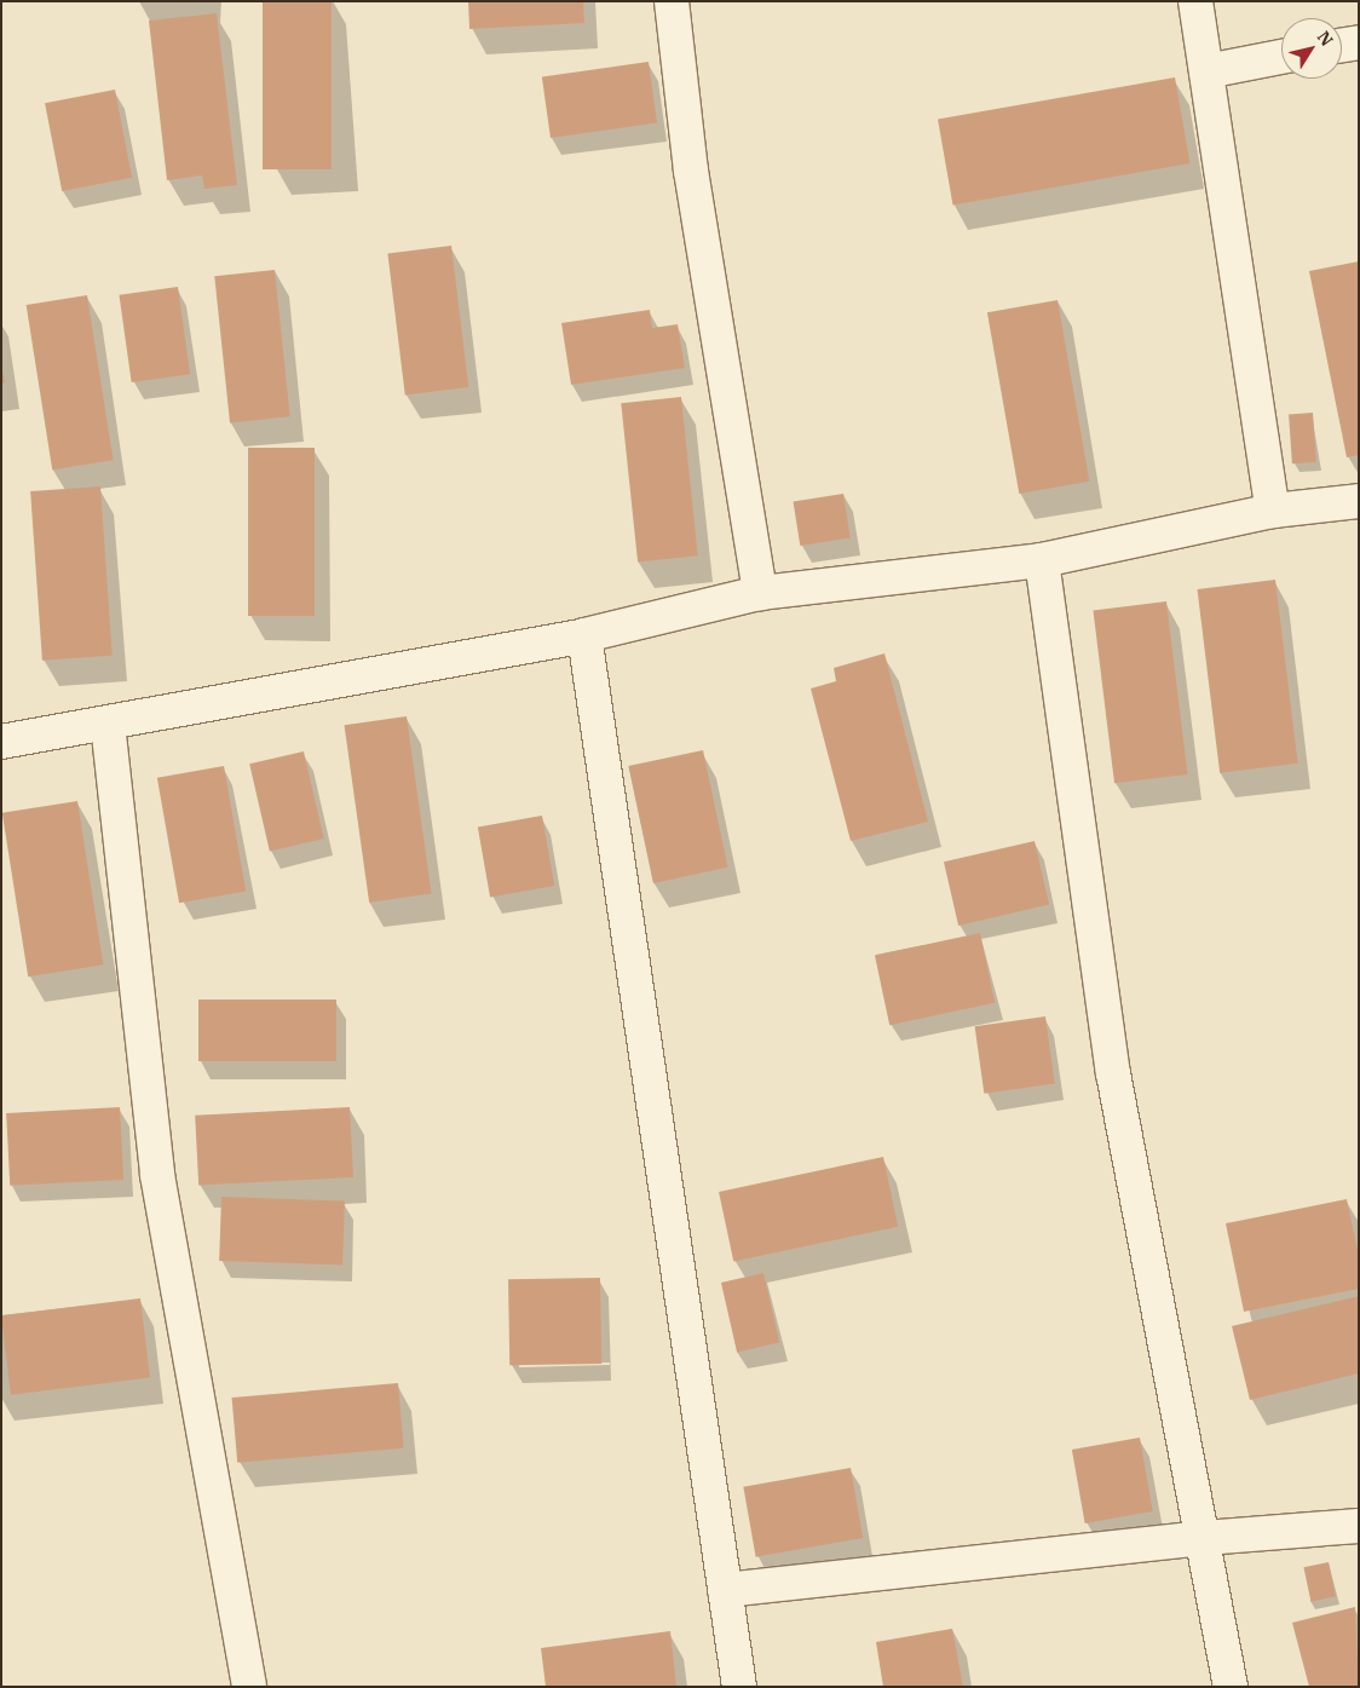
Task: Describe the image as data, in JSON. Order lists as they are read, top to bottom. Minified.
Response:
{"north":"top right"}
